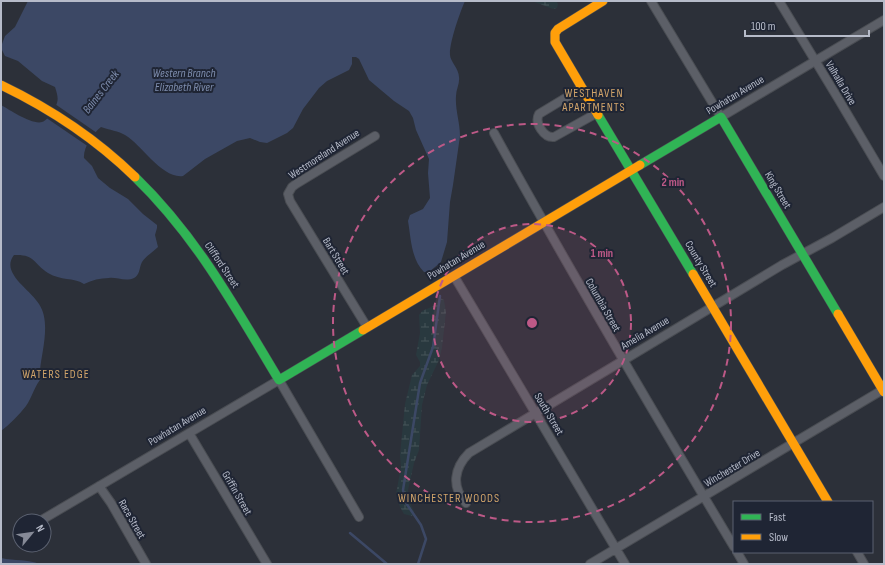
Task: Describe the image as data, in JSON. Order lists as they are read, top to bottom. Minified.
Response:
{"streets":{"street":["Valhalla Drive","Powhatan Avenue","Westmoreland Avenue","King Street","Bart Street","County Street","Clifford Street","Columbia Street","Amelia Avenue","South Street","Winchester Drive","Griffin Street","Race Street"]},"crossings":[["Valhalla Drive","Powhatan Avenue"],["Powhatan Avenue","King Street"],["Powhatan Avenue","Bart Street"],["Powhatan Avenue","County Street"],["Powhatan Avenue","Clifford Street"],["Powhatan Avenue","Columbia Street"],["Powhatan Avenue","South Street"],["Powhatan Avenue","Griffin Street"],["Powhatan Avenue","Race Street"],["Westmoreland Avenue","Bart Street"],["King Street","Amelia Avenue"],["King Street","Winchester Drive"],["County Street","Amelia Avenue"],["County Street","Winchester Drive"],["Columbia Street","Amelia Avenue"],["Columbia Street","Winchester Drive"],["Amelia Avenue","South Street"],["South Street","Winchester Drive"]],"districts":["WESTHAVEN APARTMENTS","WATERS EDGE","WINCHESTER WOODS"],"water":["Western Branch Elizabeth River","Baines Creek"],"legend":["Fast","Slow"],"scale_bar":"100 m","north":"top right","rings":["2 min","1 min"]}
